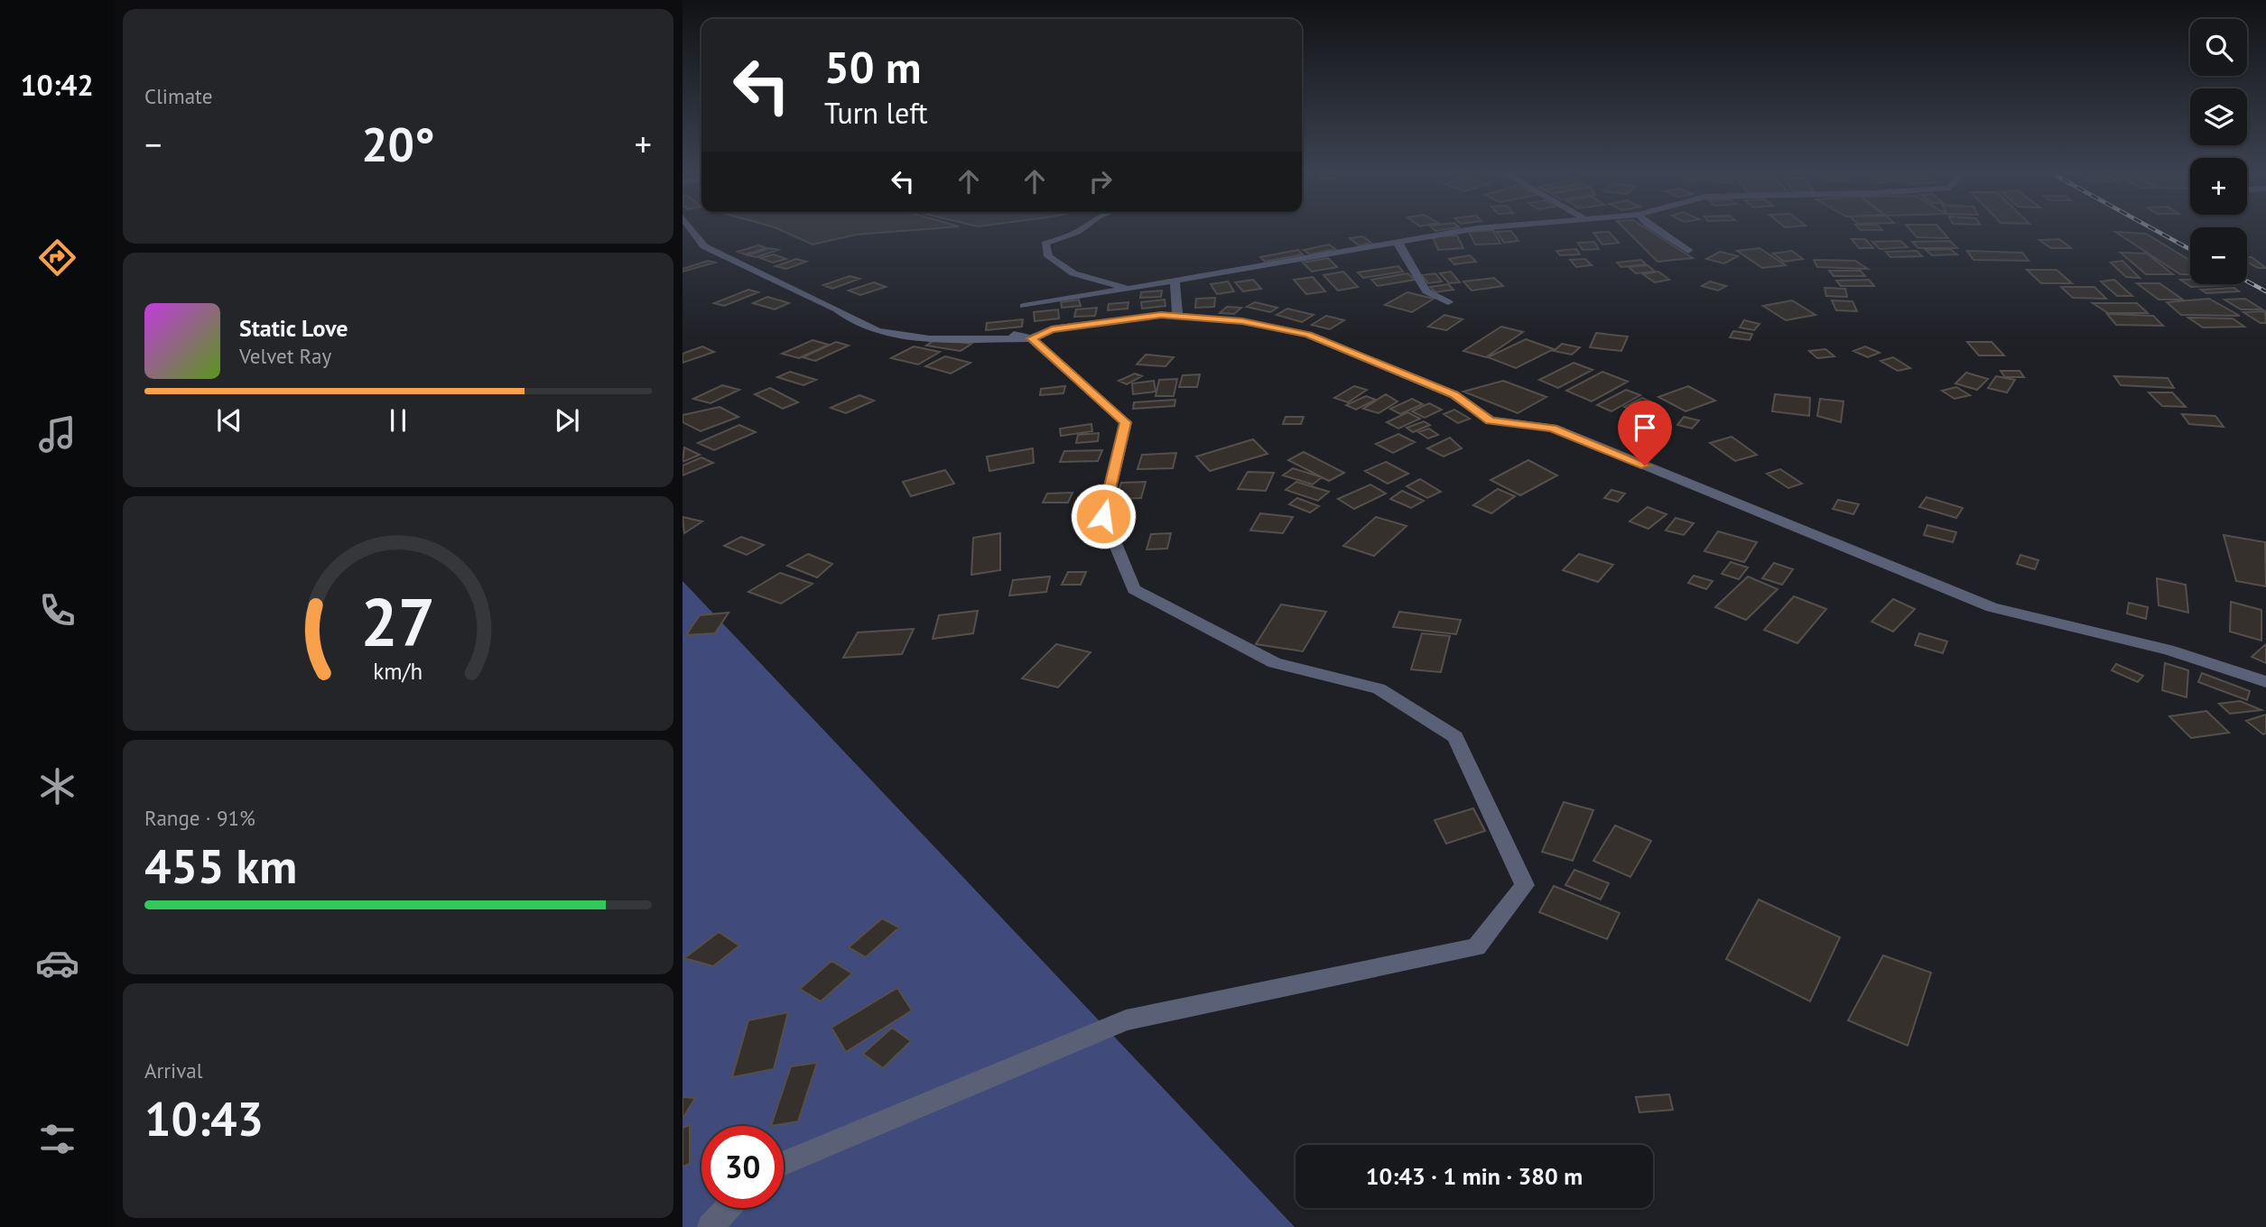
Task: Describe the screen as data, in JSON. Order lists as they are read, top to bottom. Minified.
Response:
{"page":{"tabs":"10:42","tile":["Climate",["Range · 91%","455 km"],["Arrival","10:43"]],"map_buttons":["+","−"],"turn":["50 m","Turn left"],"heat":["−","20°","+"],"song":["Static Love","Velvet Ray"],"limit":"30","trip":"10:43 · 1 min · 380 m","gauge":["27","km/h"]}}
